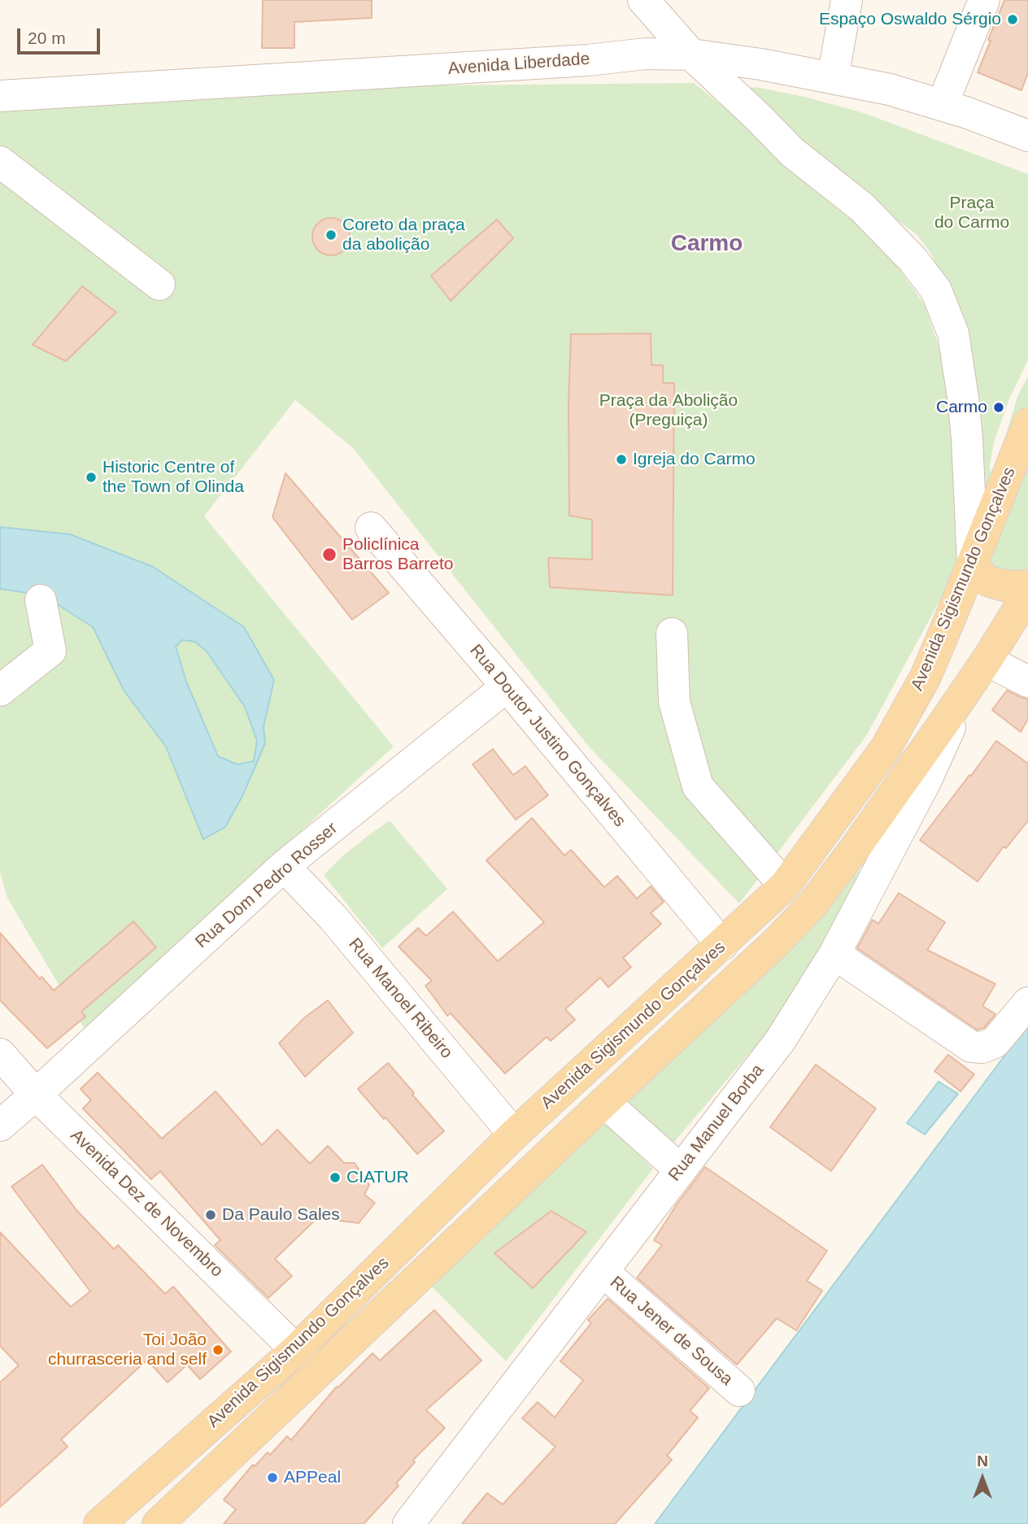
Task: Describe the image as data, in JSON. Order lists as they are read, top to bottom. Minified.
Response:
{"streets":{"main road":["Avenida Sigismundo Gonçalves"],"street":["Avenida Liberdade","Rua Doutor Justino Gonçalves","Rua Dom Pedro Rosser","Rua Manoel Ribeiro","Rua Manuel Borba","Avenida Dez de Novembro","Rua Jener de Sousa"]},"crossings":[["Avenida Sigismundo Gonçalves","Rua Doutor Justino Gonçalves"],["Avenida Sigismundo Gonçalves","Rua Manoel Ribeiro"],["Avenida Sigismundo Gonçalves","Rua Manuel Borba"],["Avenida Sigismundo Gonçalves","Avenida Dez de Novembro"],["Rua Doutor Justino Gonçalves","Rua Dom Pedro Rosser"],["Rua Dom Pedro Rosser","Rua Manoel Ribeiro"],["Rua Dom Pedro Rosser","Avenida Dez de Novembro"],["Rua Manuel Borba","Rua Jener de Sousa"]],"districts":["Carmo"],"parks":["Praça do Carmo","Praça da Abolição (Preguiça)"],"places":["Espaço Oswaldo Sérgio","Coreto da praça da abolição","Carmo","Igreja do Carmo","Historic Centre of the Town of Olinda","Policlínica Barros Barreto","CIATUR","Da Paulo Sales","Toi João churrasceria and self","APPeal"],"scale_bar":"20 m","north":"top"}
